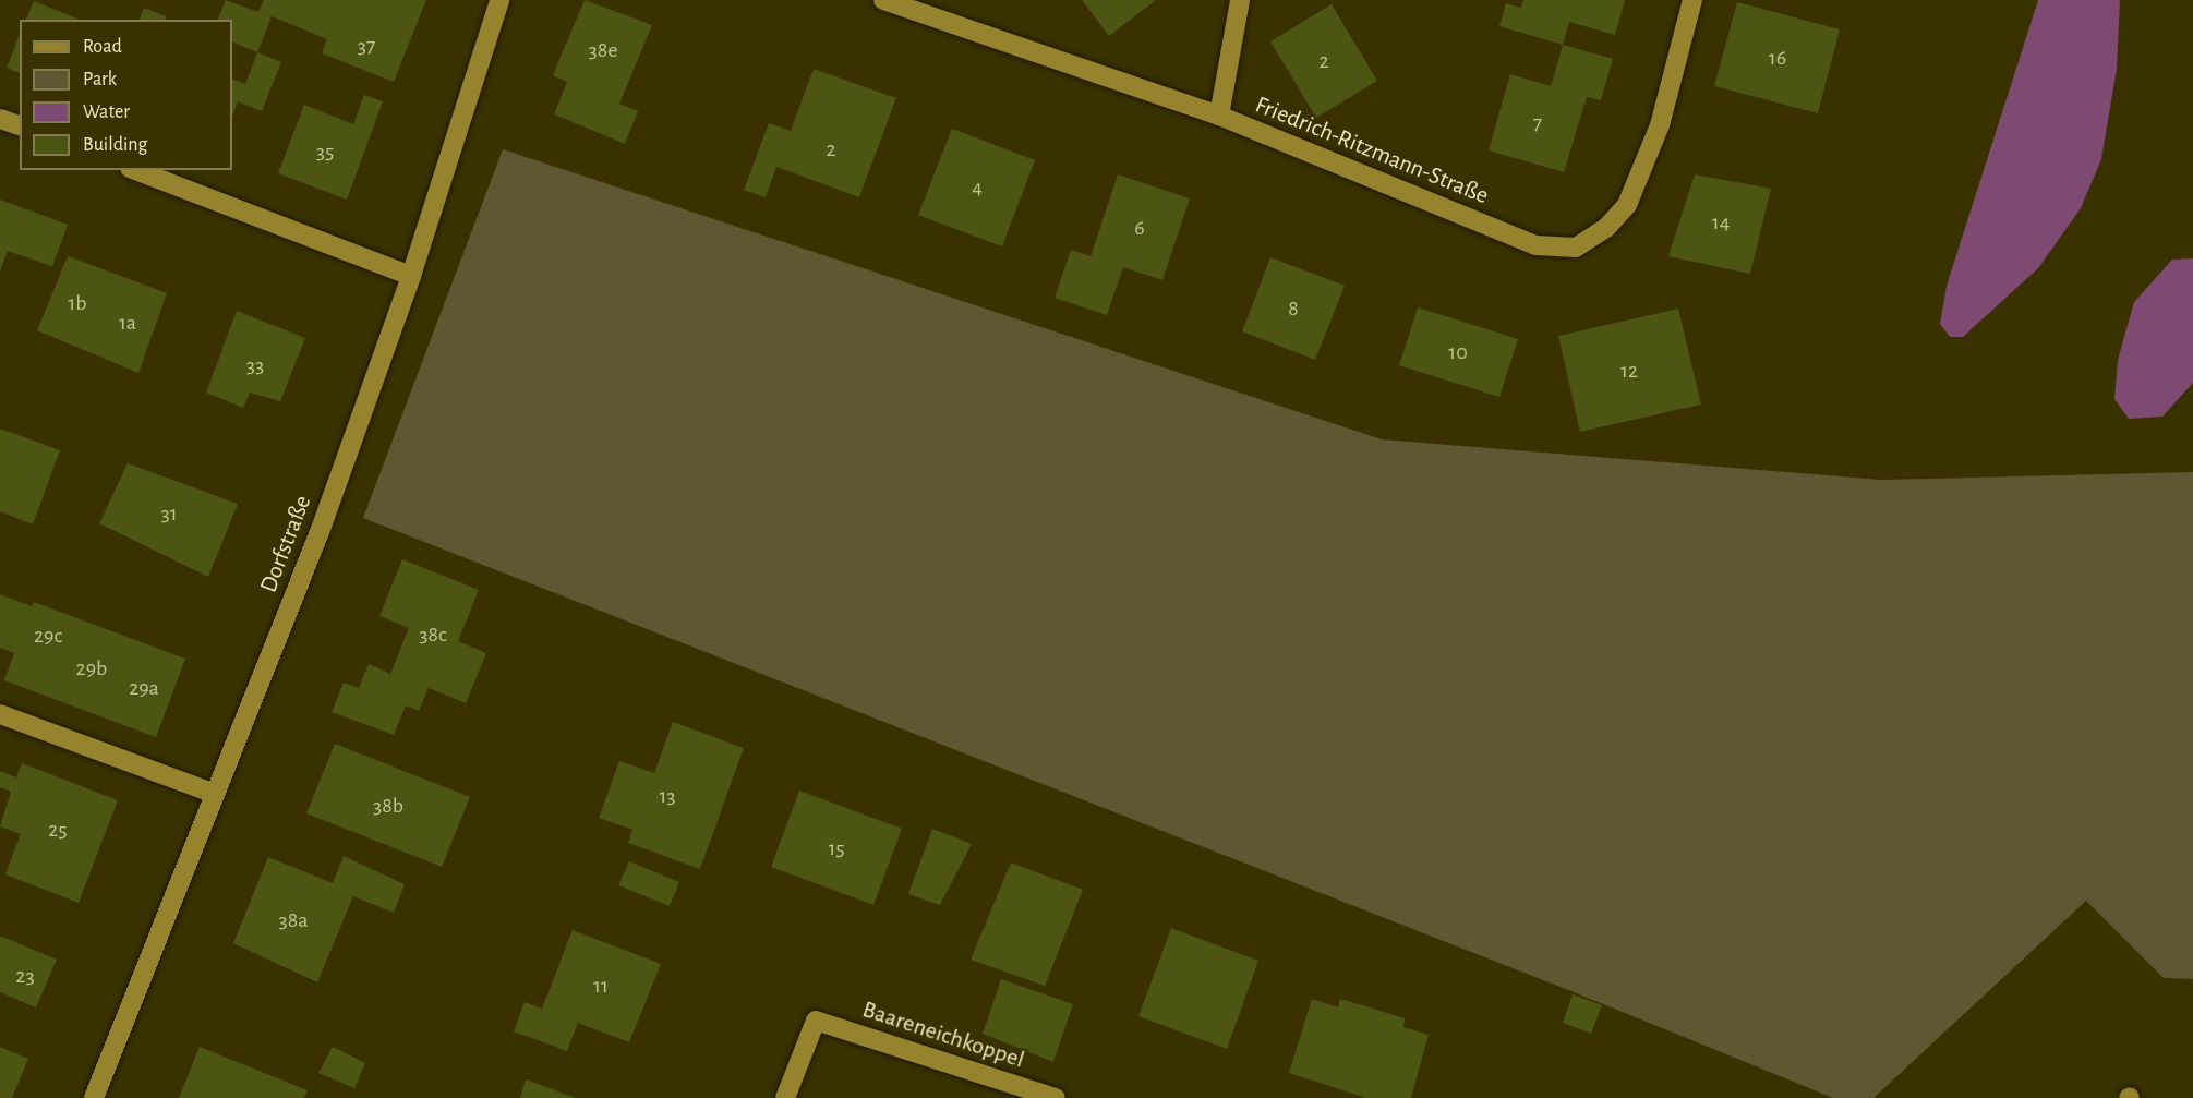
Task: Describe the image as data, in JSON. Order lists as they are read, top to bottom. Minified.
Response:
{"streets":{"street":["Friedrich-Ritzmann-Straße","Dorfstraße","Baareneichkoppel"]},"house_numbers":["37","38e","16","2","7","2","35","4","14","6","1b","8","1a","10","33","12","31","38c","29c","29b","29a","13","38b","25","15","38a","23","11"],"legend":["Road","Park","Water","Building"]}
